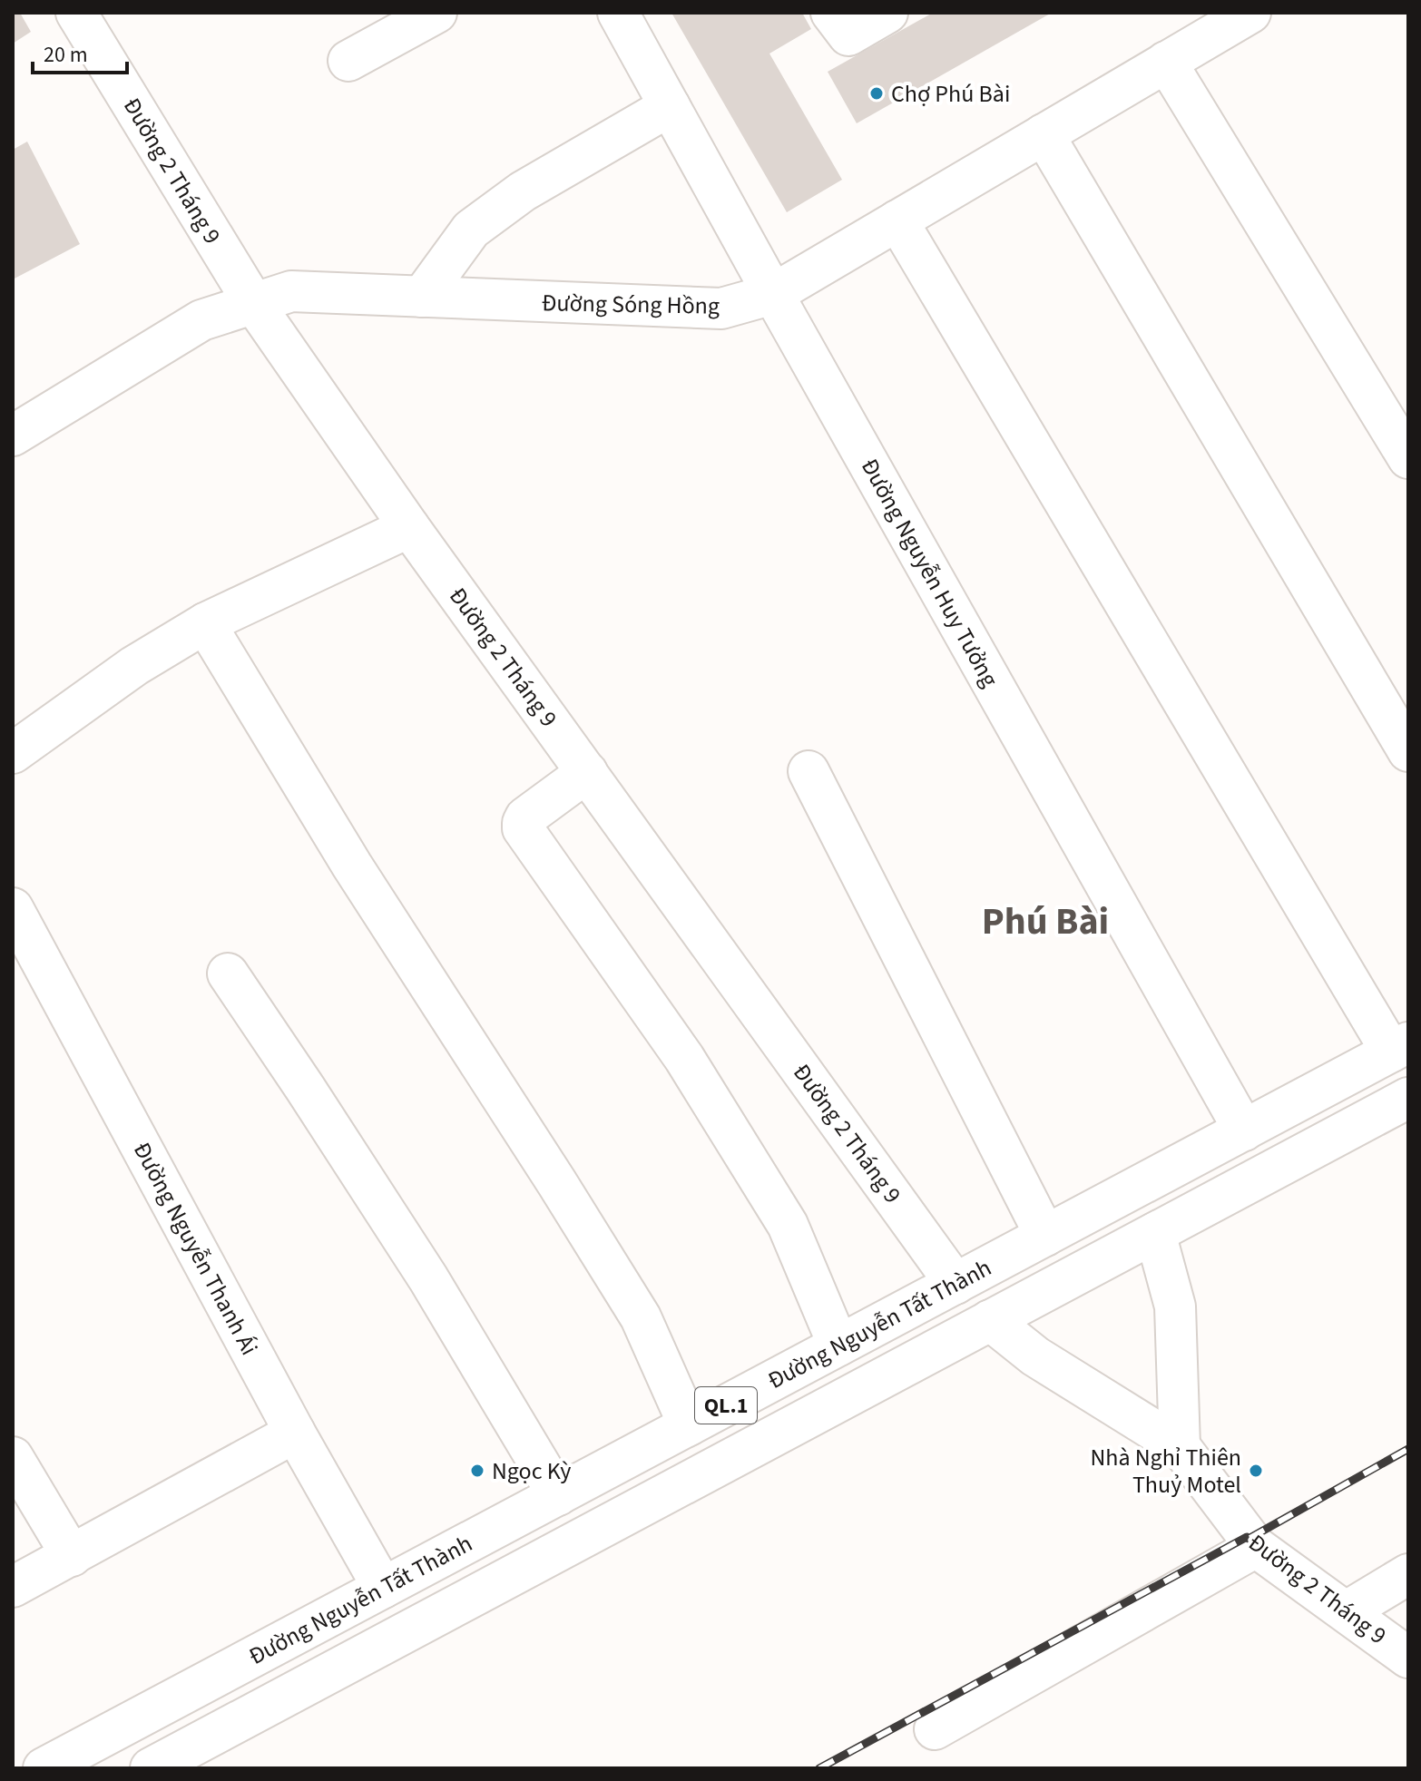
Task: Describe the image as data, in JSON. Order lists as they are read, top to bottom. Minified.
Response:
{"streets":{"street":["Đường 2 Tháng 9","Đường Sóng Hồng","Đường Nguyễn Huy Tưởng","Đường Nguyễn Thanh Ái","Đường Nguyễn Tất Thành","QL.1"]},"crossings":[["Đường 2 Tháng 9","Đường Sóng Hồng"],["Đường 2 Tháng 9","Đường Nguyễn Tất Thành"],["Đường Sóng Hồng","Đường Nguyễn Huy Tưởng"],["Đường Nguyễn Huy Tưởng","Đường Nguyễn Tất Thành"],["Đường Nguyễn Thanh Ái","Đường Nguyễn Tất Thành"]],"districts":["Phú Bài"],"places":["Chợ Phú Bài","Ngọc Kỳ","Nhà Nghỉ Thiên Thuỷ Motel"],"scale_bar":"20 m"}
